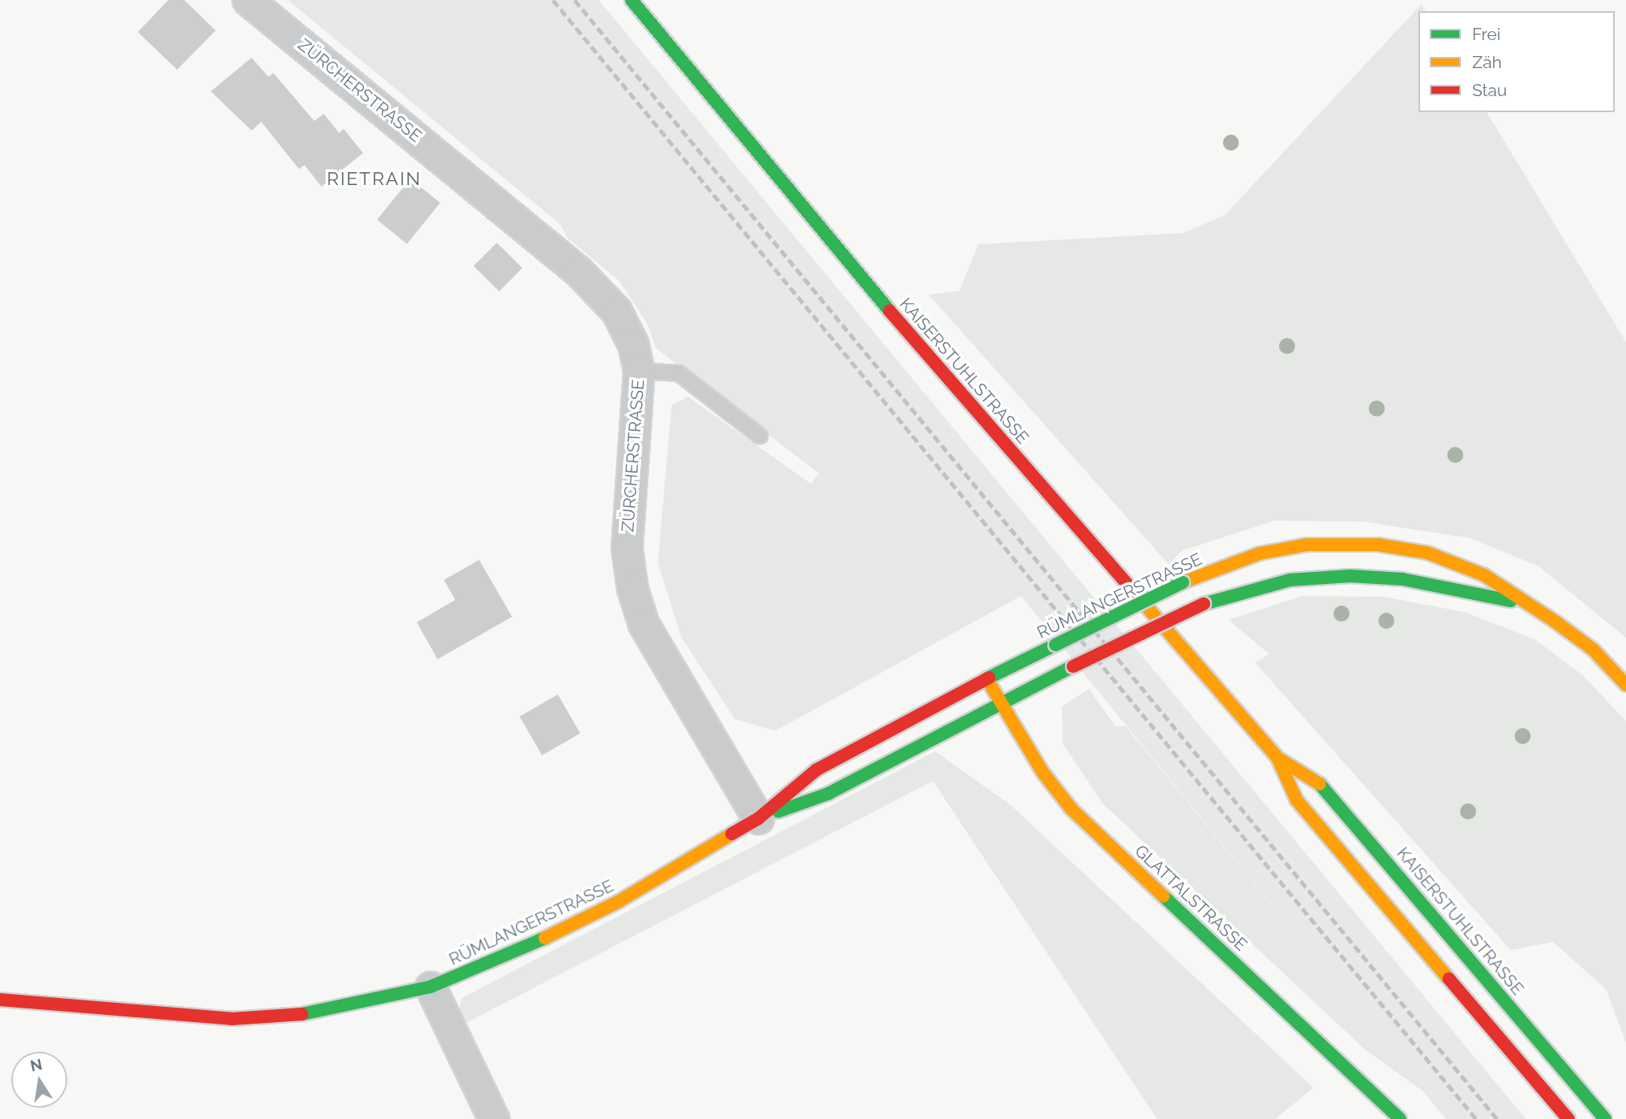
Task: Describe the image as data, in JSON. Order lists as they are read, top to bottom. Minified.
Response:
{"streets":{"street":["ZÜRCHERSTRASSE","KAISERSTUHLSTRASSE","RÜMLANGERSTRASSE","GLATTALSTRASSE"]},"crossings":[["ZÜRCHERSTRASSE","RÜMLANGERSTRASSE"],["RÜMLANGERSTRASSE","GLATTALSTRASSE"]],"districts":["RIETRAIN"],"legend":["Frei","Zäh","Stau"],"north":"top"}
